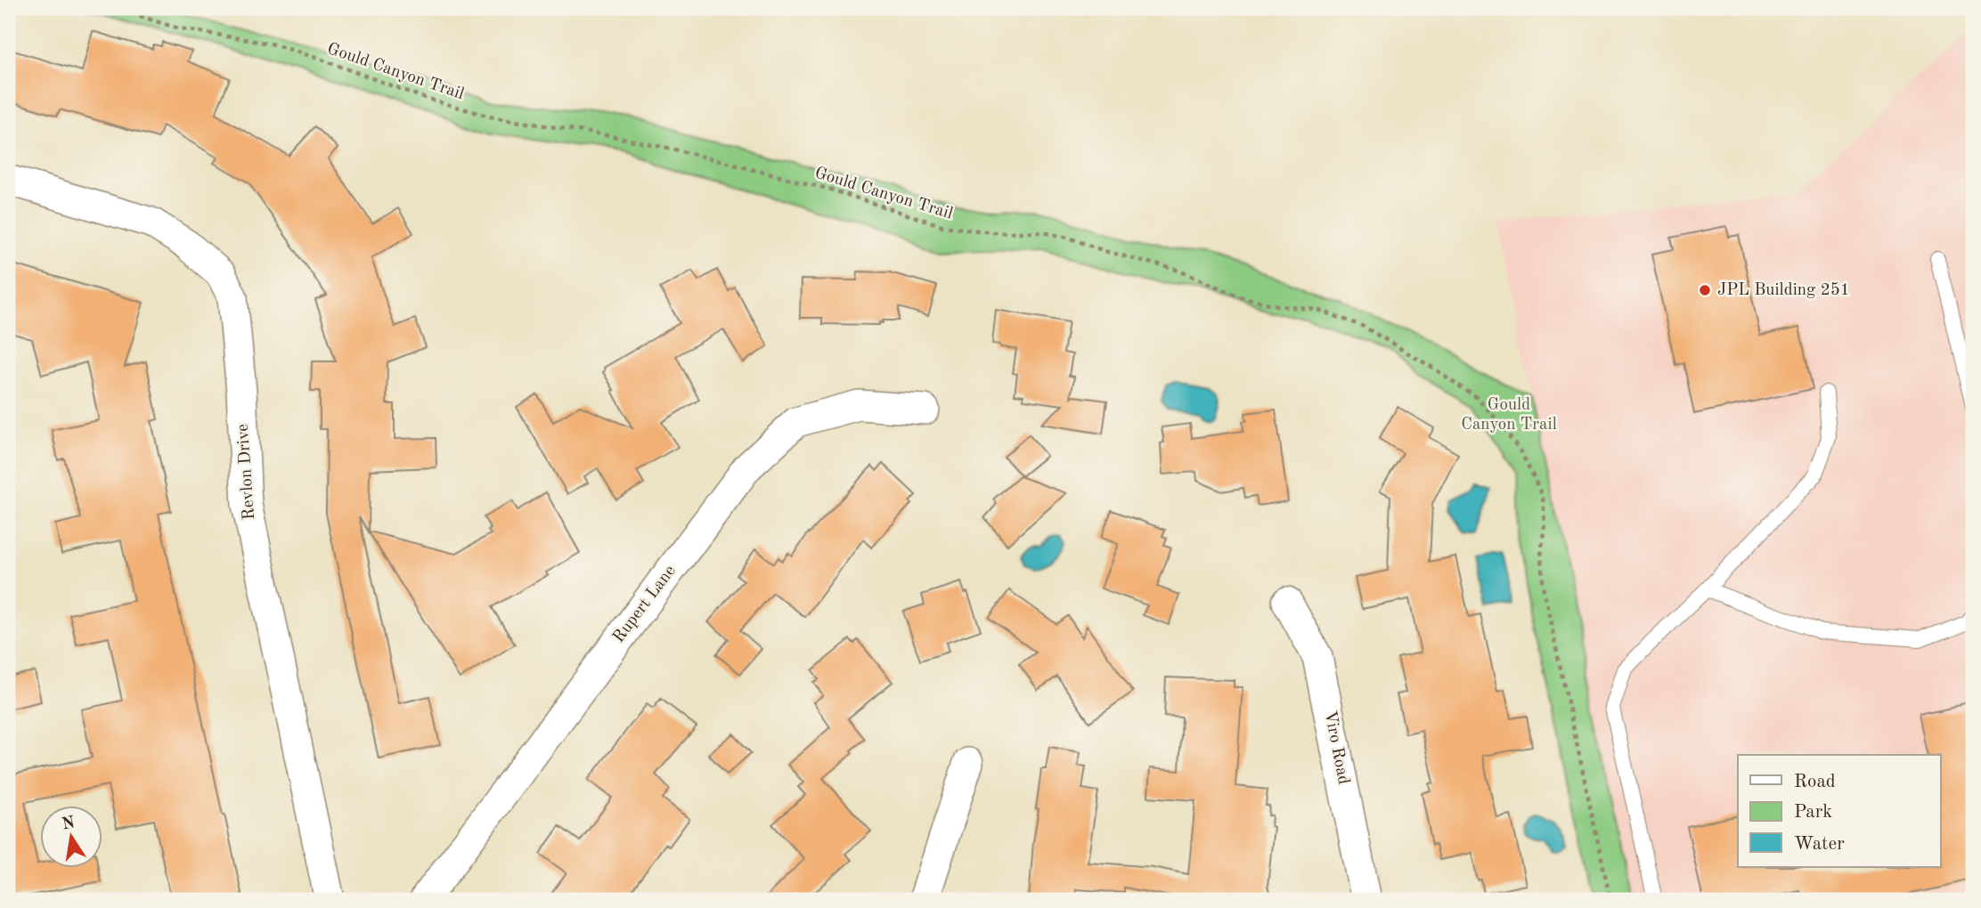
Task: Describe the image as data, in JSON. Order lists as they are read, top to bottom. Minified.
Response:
{"streets":{"street":["Revlon Drive","Rupert Lane","Viro Road"],"path":["Gould Canyon Trail"]},"parks":["Gould Canyon Trail"],"places":["JPL Building 251"],"legend":["Road","Park","Water"],"north":"top"}
